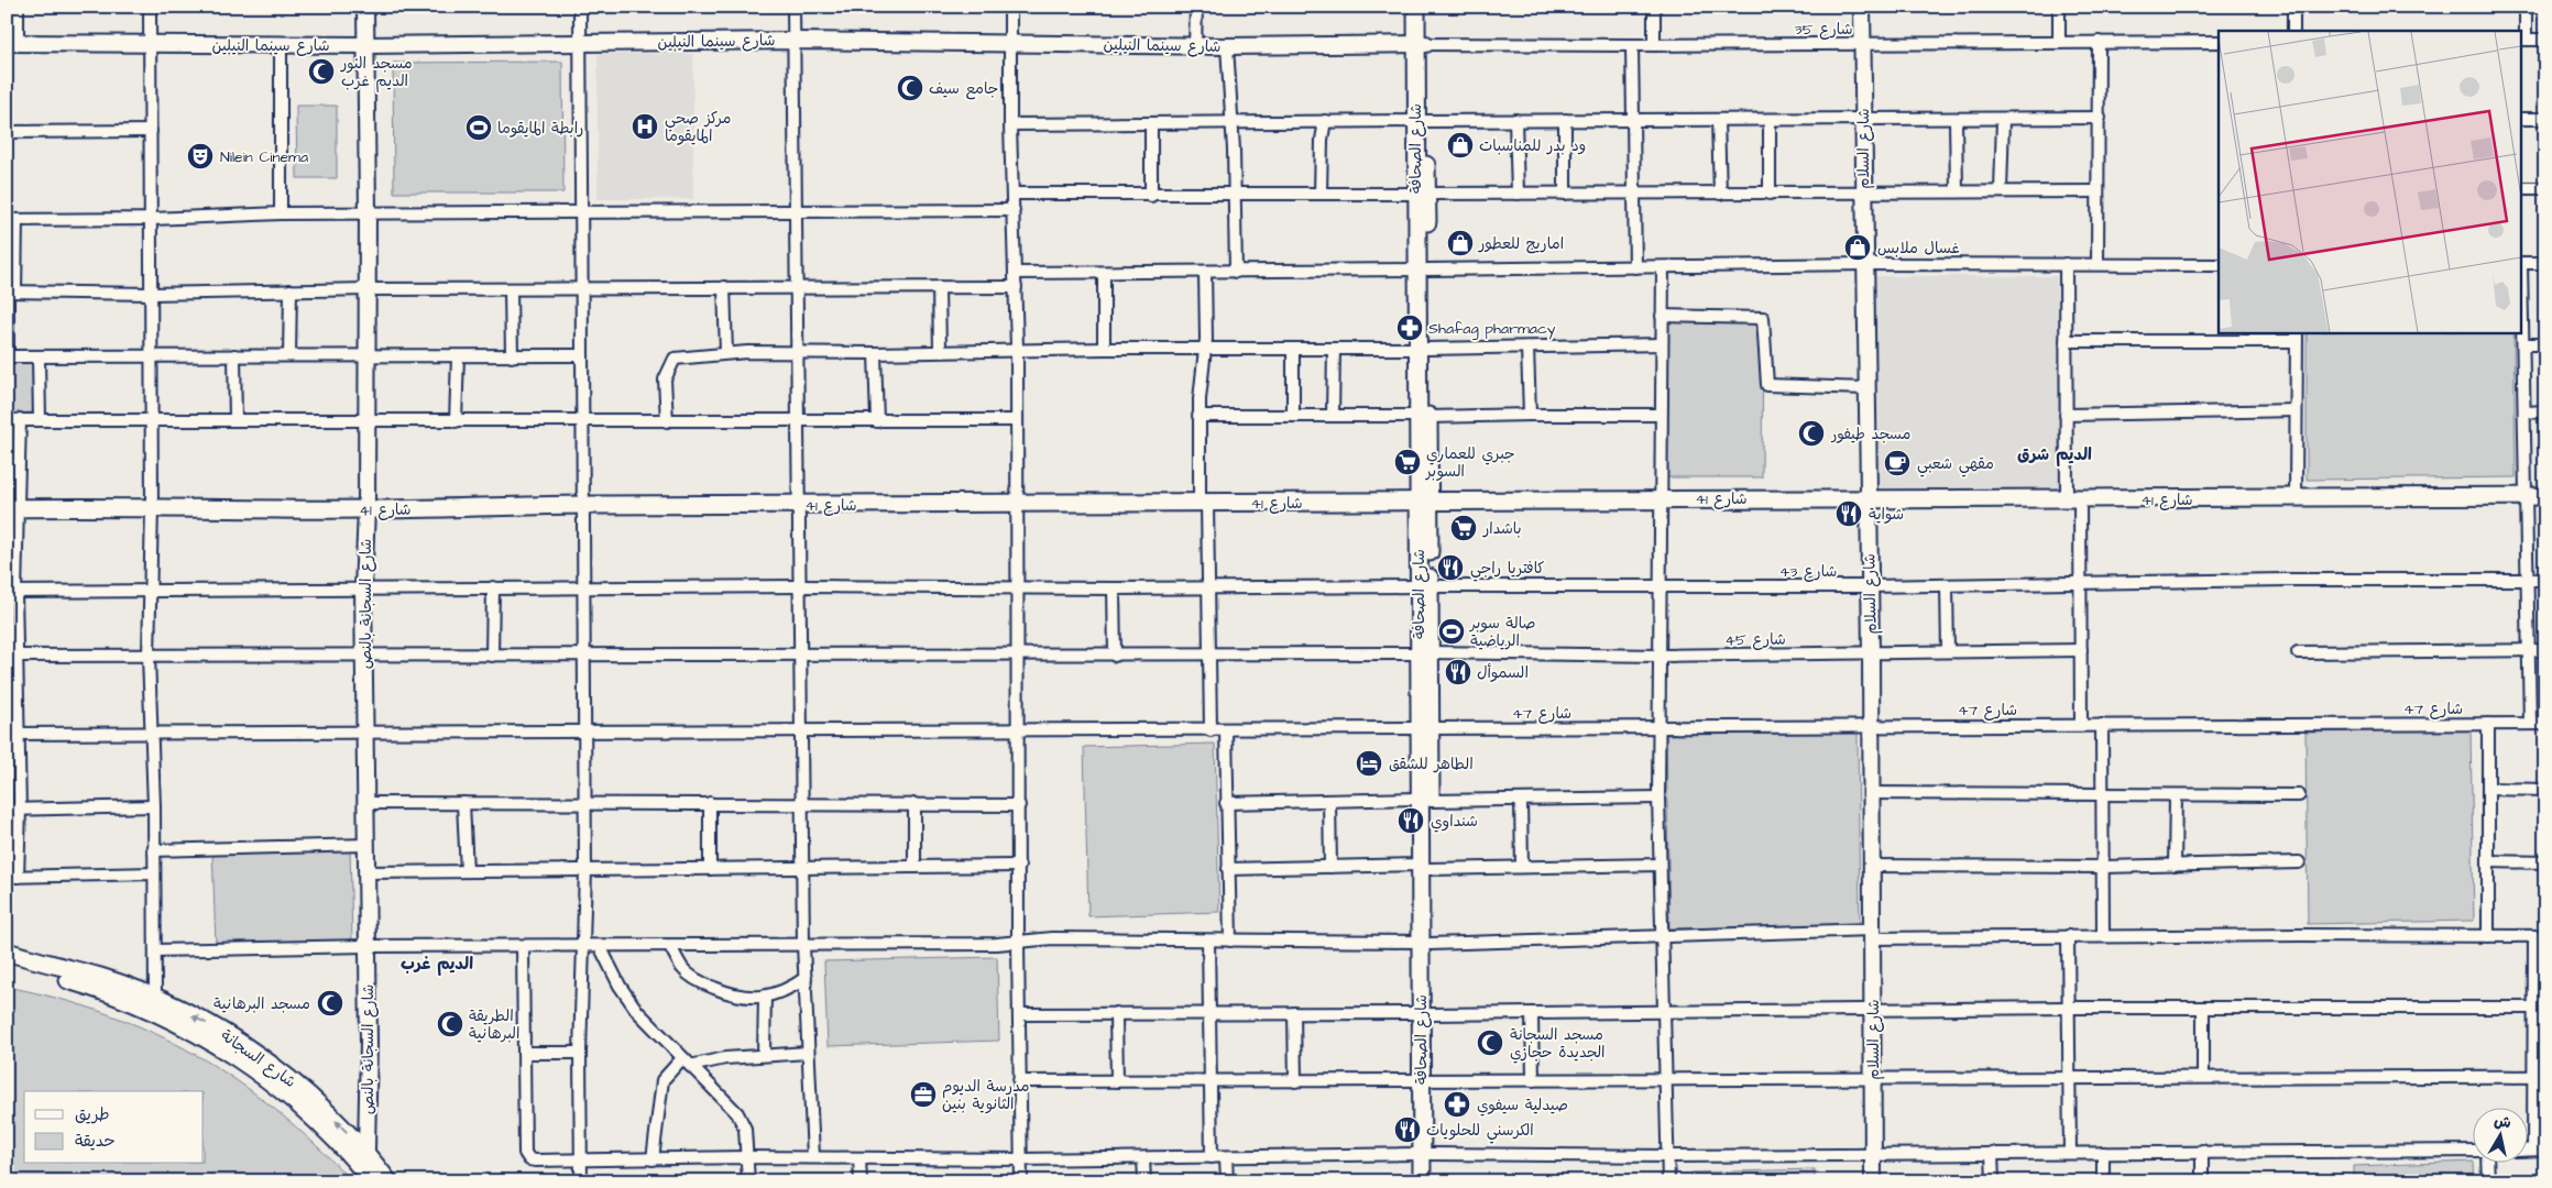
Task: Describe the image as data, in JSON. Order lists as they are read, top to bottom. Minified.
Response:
{"streets":{"main road":["شارع الصحافة","شارع 41","شارع السجانة"],"street":["شارع 35","شارع سينما النيلين","شارع السلام","شارع 43","شارع السجانة بالنص","شارع 45","شارع 47"]},"crossings":[["شارع 35","شارع سينما النيلين"],["شارع 35","شارع الصحافة"],["شارع 35","شارع السلام"],["شارع سينما النيلين","شارع الصحافة"],["شارع سينما النيلين","شارع السجانة بالنص"],["شارع الصحافة","شارع 41"],["شارع الصحافة","شارع 43"],["شارع الصحافة","شارع 45"],["شارع الصحافة","شارع 47"],["شارع السلام","شارع 41"],["شارع السلام","شارع 43"],["شارع السلام","شارع 45"],["شارع السلام","شارع 47"],["شارع 41","شارع السجانة بالنص"],["شارع 43","شارع السجانة بالنص"],["شارع السجانة بالنص","شارع 45"],["شارع السجانة بالنص","شارع 47"],["شارع السجانة بالنص","شارع السجانة"]],"districts":["الديم شرق","الديم غرب"],"places":{"mosque":["مسجد النور الديم غرب","جامع سيف","مسجد طيفور","مسجد البرهانية","الطريقة البرهانية","مسجد السجانة الجديدة حجازي"],"hospital":["مركز صحي المايقوما"],"sports":["رابطة المايقوما","صالة سوبر الرياضية"],"shop":["ود بدر للمناسبات","اماريج للعطور","غسال ملابس"],"theatre":["Nilein Cinema"],"pharmacy":["Shafag pharmacy","صيدلية سيفوي"],"supermarket":["جبري للعماري السوبر","باشدار"],"cafe":["مقهي شعبي"],"restaurant":["شواية","كافتريا راجي","السموأل","شنداوي","الكرسني للحلويات"],"hotel":["الطاهر للشقق"],"office":["مدرسة الديوم الثانوية بنين"]},"legend":["طريق","حديقة"],"north":"top"}
